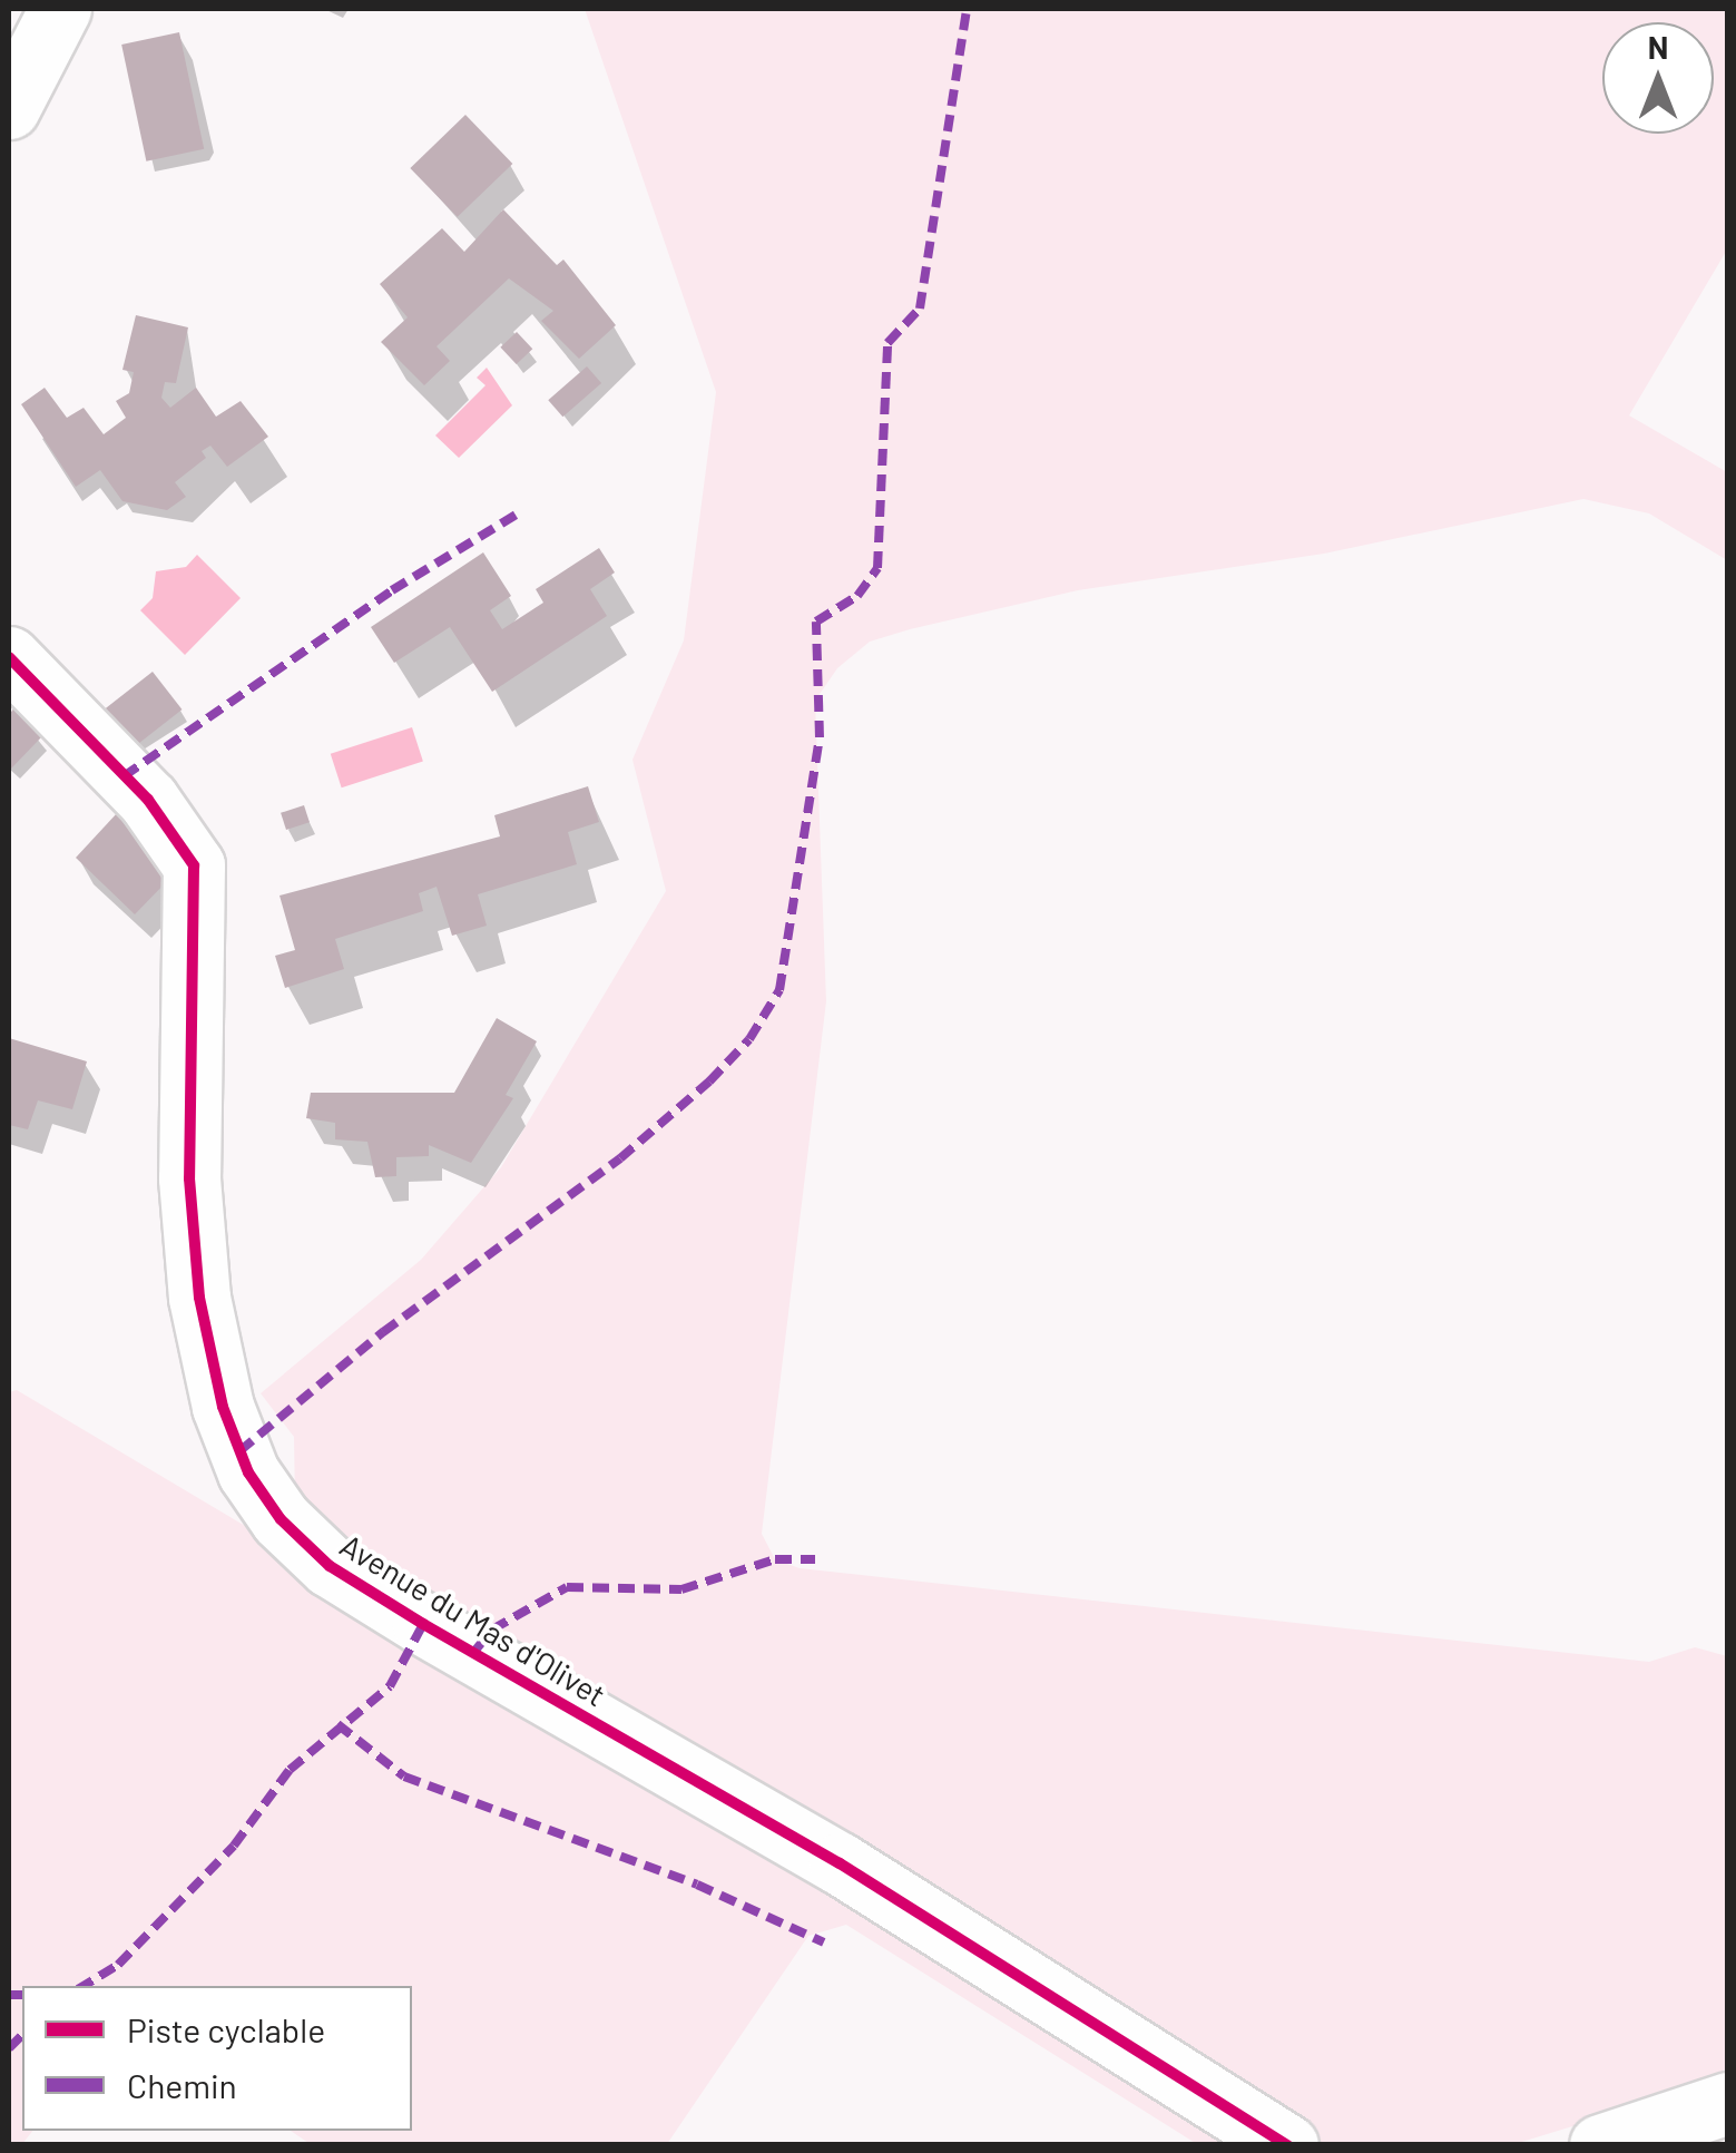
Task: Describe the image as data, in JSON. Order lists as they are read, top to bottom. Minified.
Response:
{"streets":{"street":["Avenue du Mas d'Olivet"]},"legend":["Piste cyclable","Chemin"],"north":"top"}
